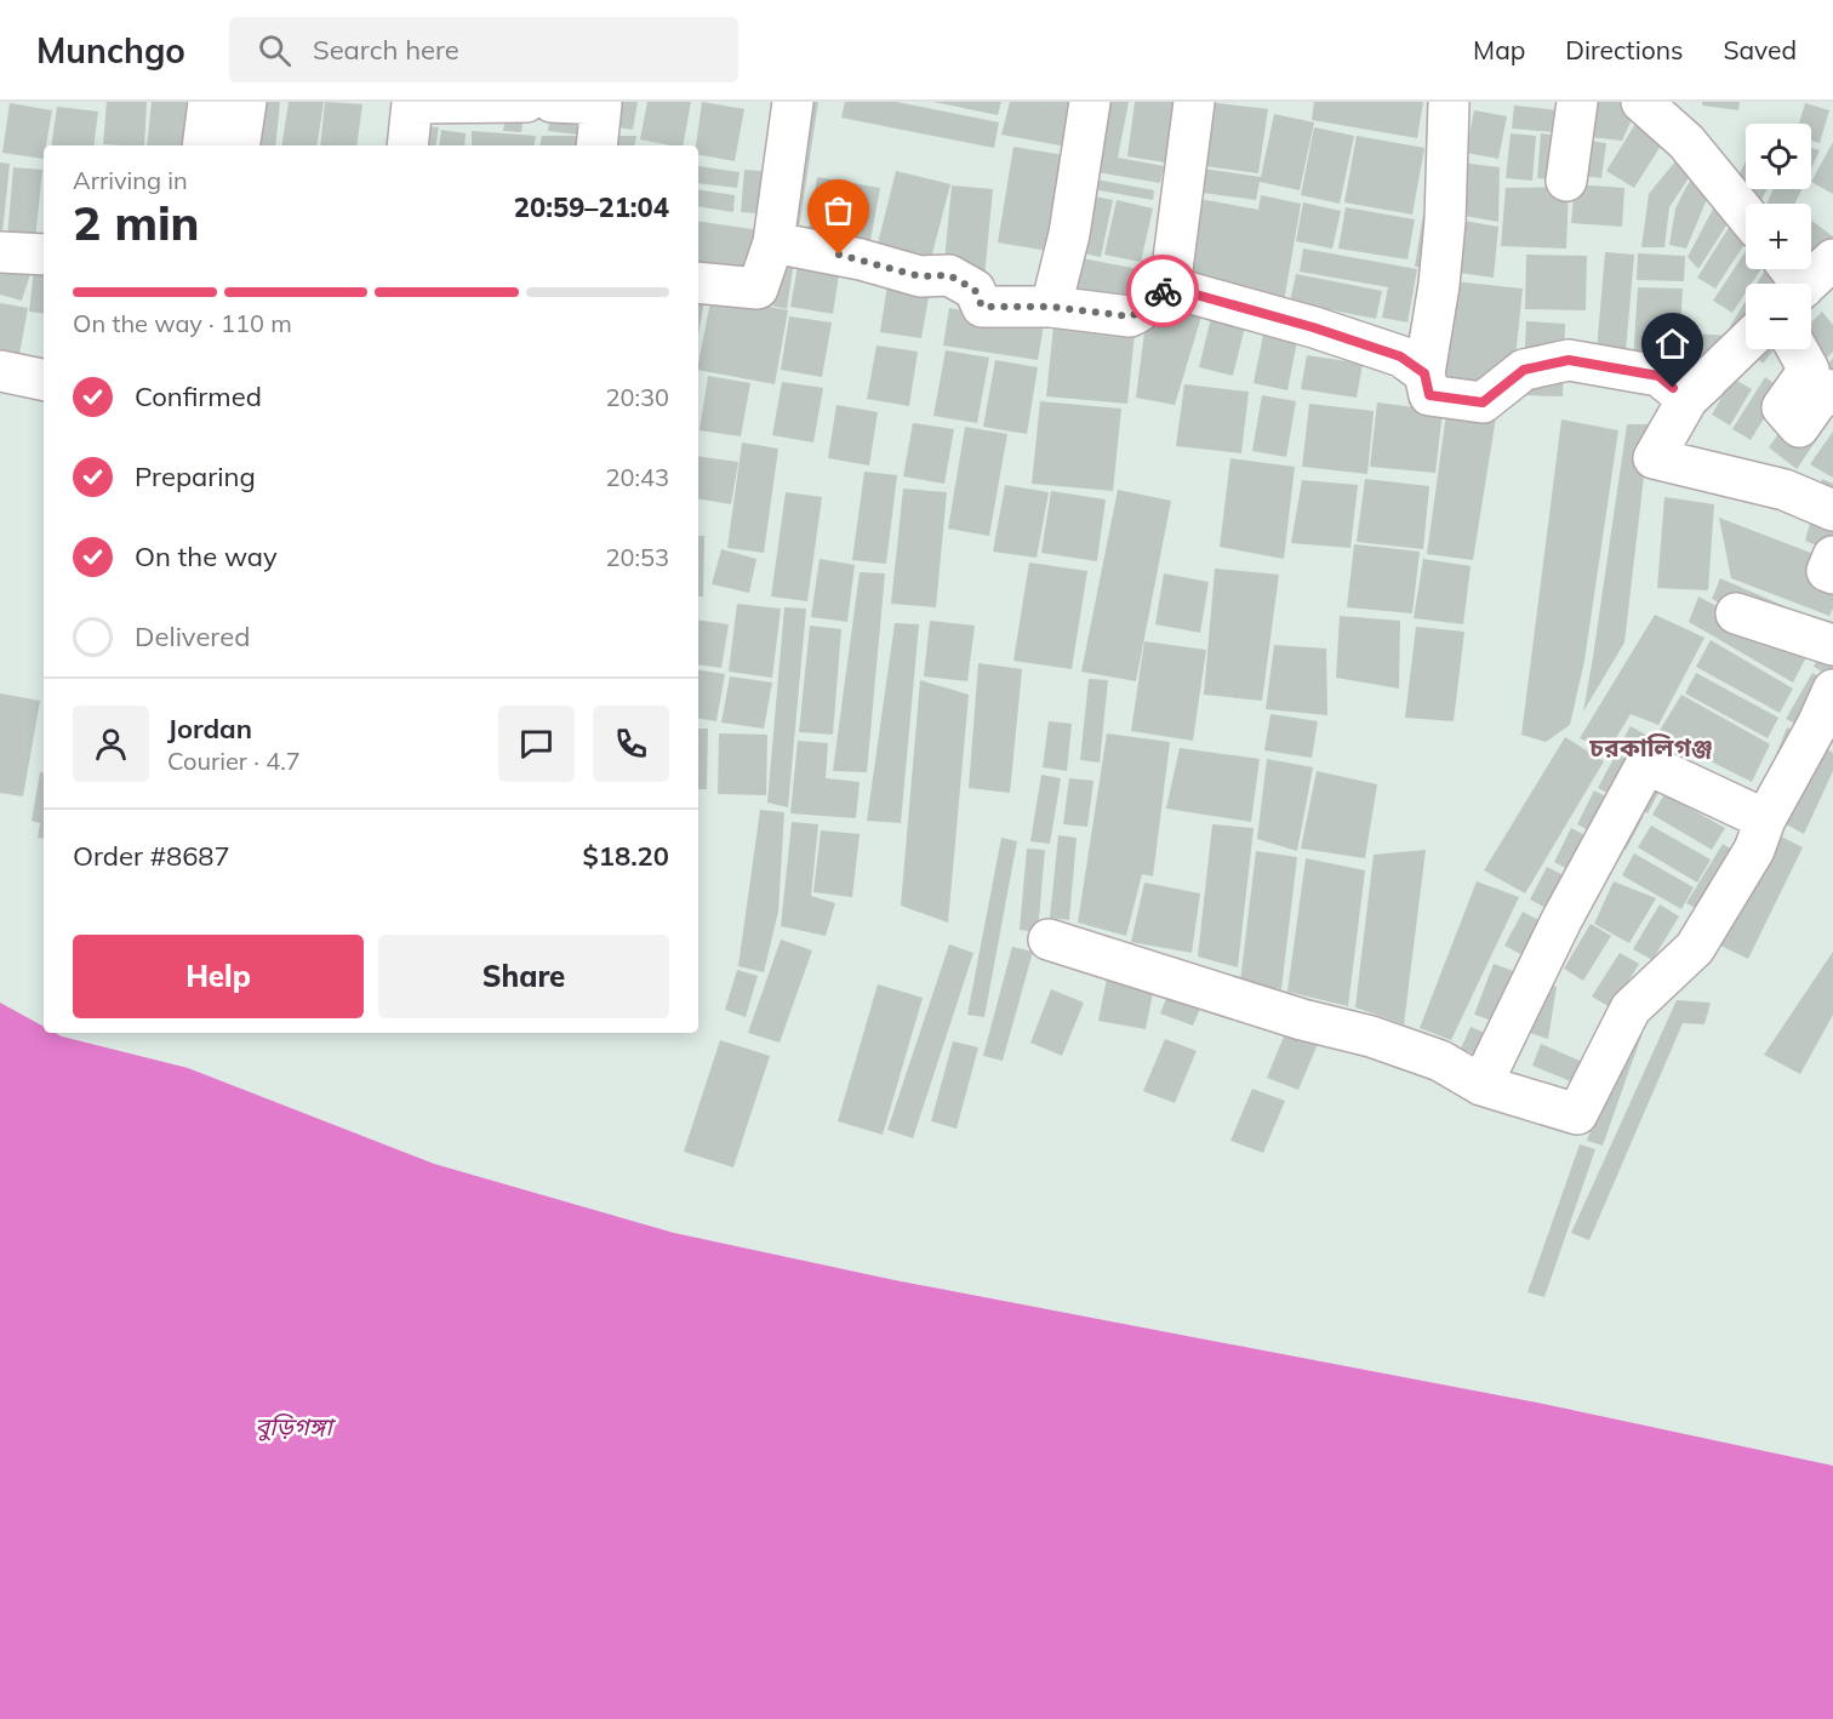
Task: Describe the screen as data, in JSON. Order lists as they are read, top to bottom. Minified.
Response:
{"districts":["চরকালিগঞ্জ"],"water":["বুড়িগঙ্গা"],"page":{"header":"Munchgo","search":"Search here","nav":["Map","Directions","Saved"],"map_buttons":["+","−"],"heading":["2 min","Arriving in","20:59–21:04"],"panel":["Jordan","Courier · 4.7","Order #8687","$18.20"],"bar":"On the way · 110 m","list":[["Confirmed","20:30"],["Preparing","20:43"],["On the way","20:53"],"Delivered"],"buttons":["Help","Share"]}}
